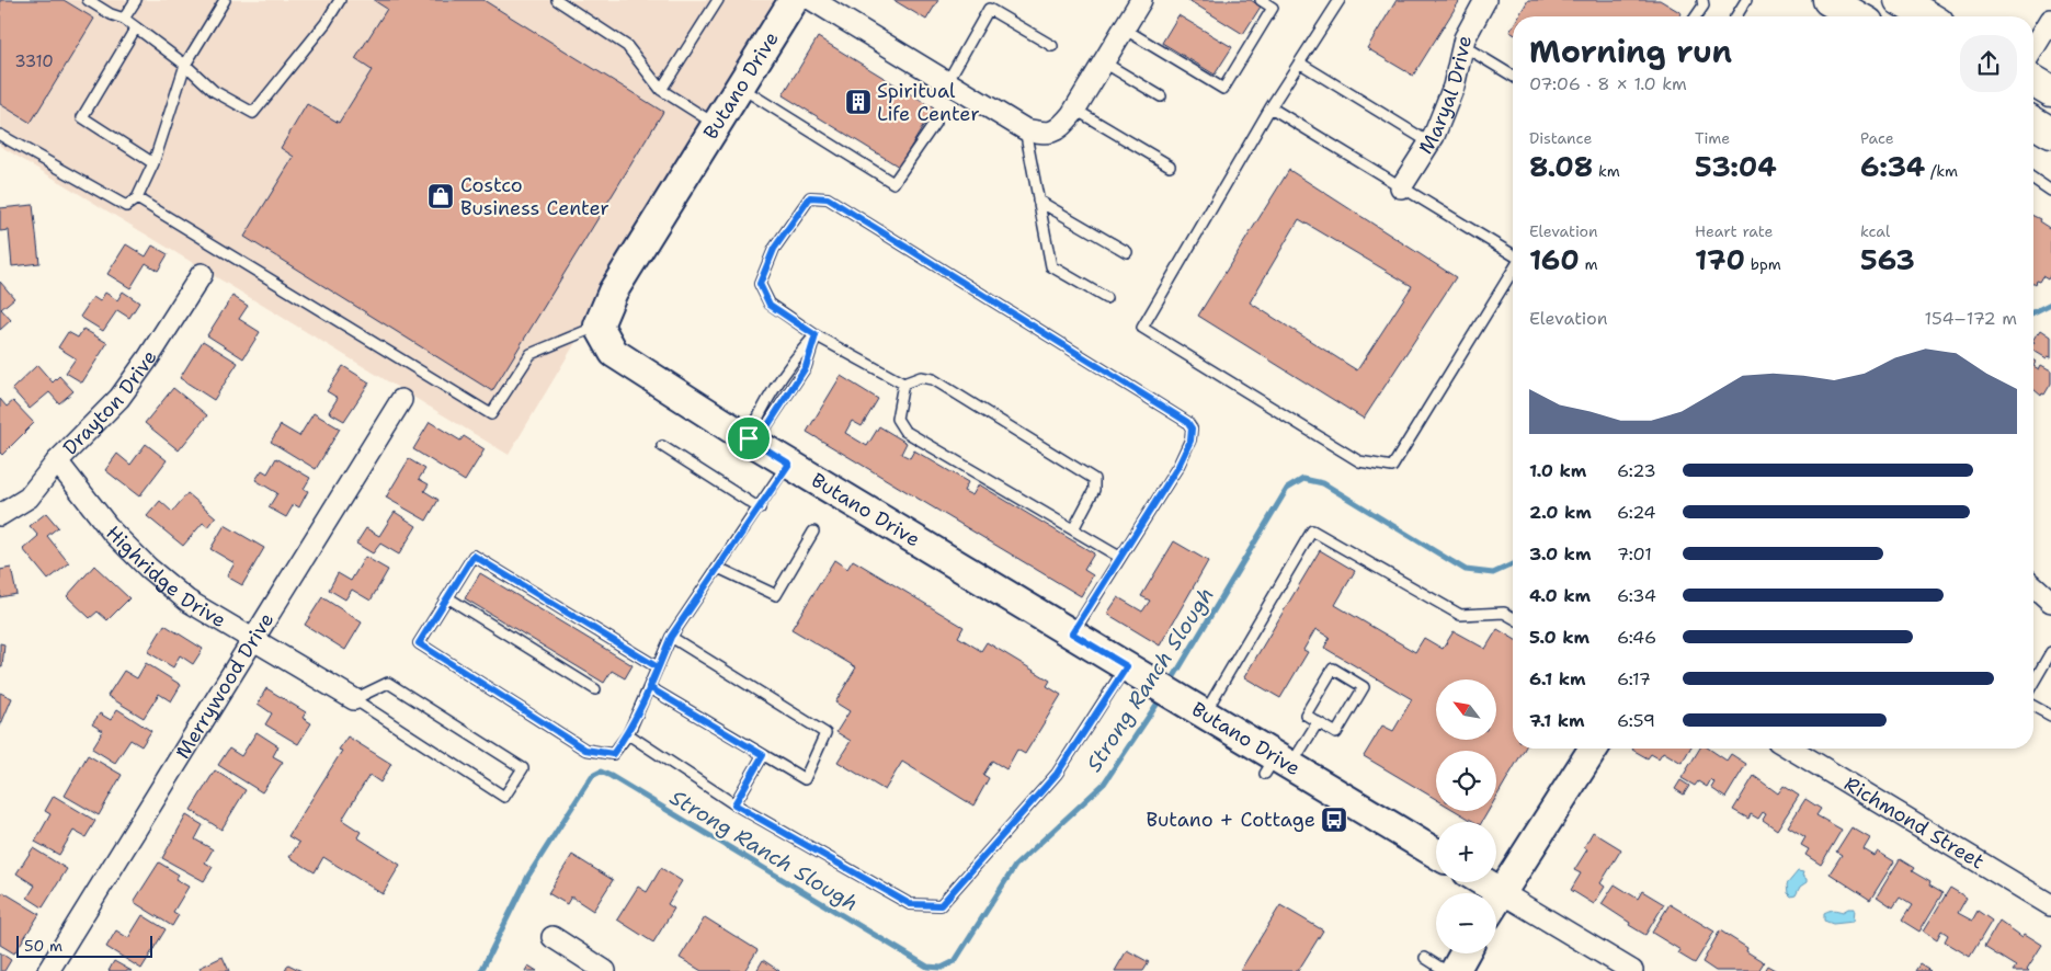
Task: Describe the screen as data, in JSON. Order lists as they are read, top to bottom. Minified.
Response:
{"streets":{"street":["Butano Drive","Maryal Drive","Drayton Drive","Highridge Drive","Merrywood Drive","Richmond Street"]},"crossings":[["Drayton Drive","Highridge Drive"],["Highridge Drive","Merrywood Drive"]],"water":["Strong Ranch Slough"],"places":{"building":["Spiritual Life Center"],"shop":["Costco Business Center"],"bus stop":["Butano + Cottage"]},"house_numbers":["3310"],"scale_bar":"50 m","north":"top left","page":{"heading":["Morning run","07:06 · 8 × 1.0 km"],"stats":[["Distance","8.08 km"],["Time","53:04"],["Pace","6:34 /km"],["Elevation","160 m"],["Heart rate","170 bpm"],["kcal","563"]],"chart":["Elevation","154–172 m"],"list":[{"name":"1.0 km","note":"6:23"},{"name":"2.0 km","note":"6:24"},{"name":"3.0 km","note":"7:01"},{"name":"4.0 km","note":"6:34"},{"name":"5.0 km","note":"6:46"},{"name":"6.1 km","note":"6:17"},{"name":"7.1 km","note":"6:59"}],"map_buttons":["+","−"],"scale":"50 m"}}
